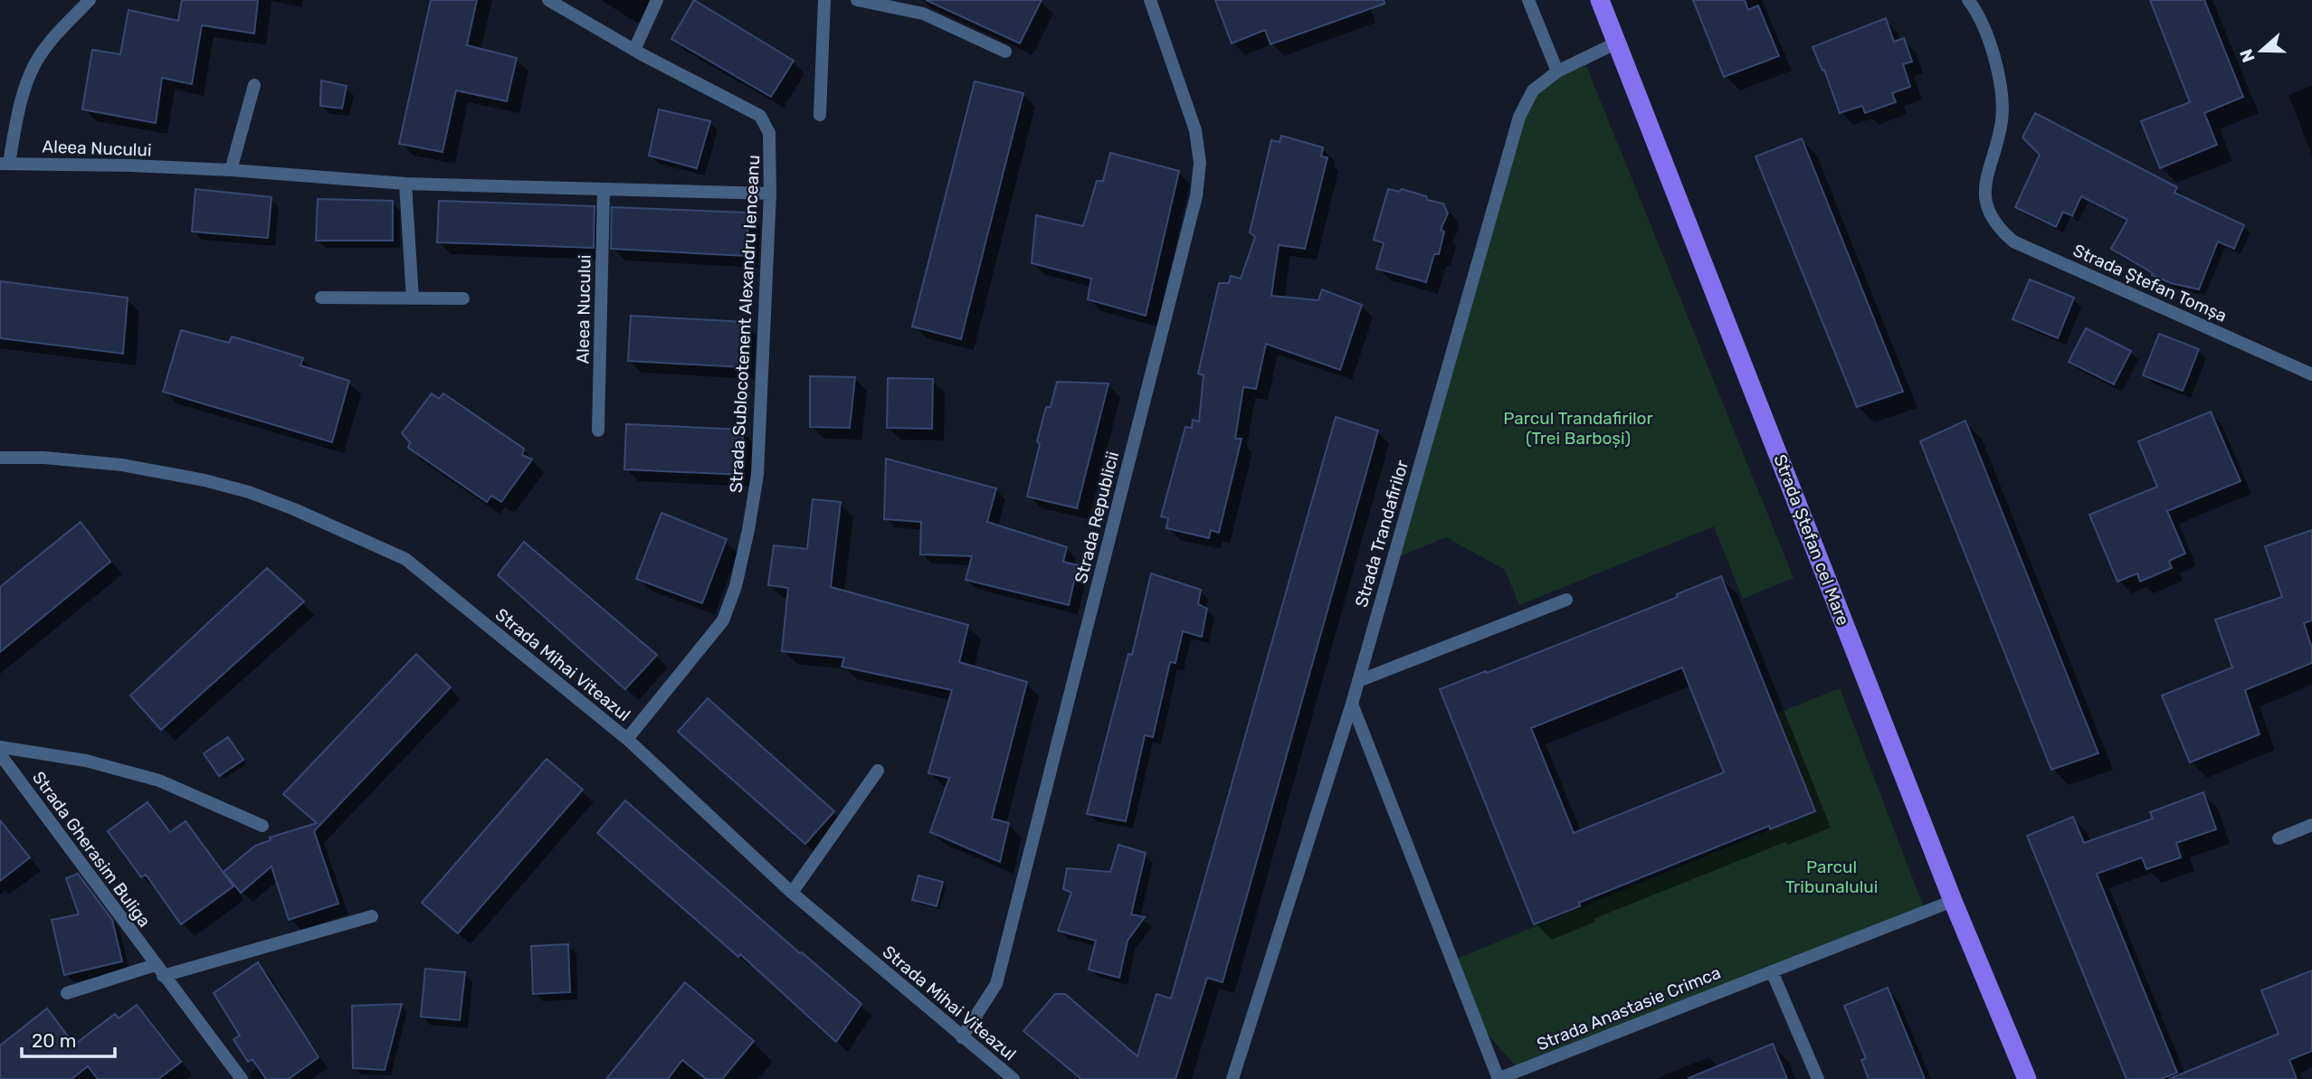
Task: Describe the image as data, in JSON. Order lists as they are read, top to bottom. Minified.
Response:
{"streets":{"main road":["Strada Ștefan cel Mare"],"street":["Aleea Nucului","Strada Ștefan Tomșa","Strada Sublocotenent Alexandru Ienceanu","Strada Republicii","Strada Trandafirilor","Strada Mihai Viteazul","Strada Gherasim Buliga","Strada Anastasie Crimca"]},"crossings":[["Aleea Nucului","Strada Sublocotenent Alexandru Ienceanu"],["Strada Sublocotenent Alexandru Ienceanu","Strada Mihai Viteazul"],["Strada Republicii","Strada Mihai Viteazul"],["Strada Trandafirilor","Strada Ștefan cel Mare"],["Strada Ștefan cel Mare","Strada Anastasie Crimca"]],"parks":["Parcul Trandafirilor (Trei Barboși)","Parcul Tribunalului"],"scale_bar":"20 m","north":"left"}
